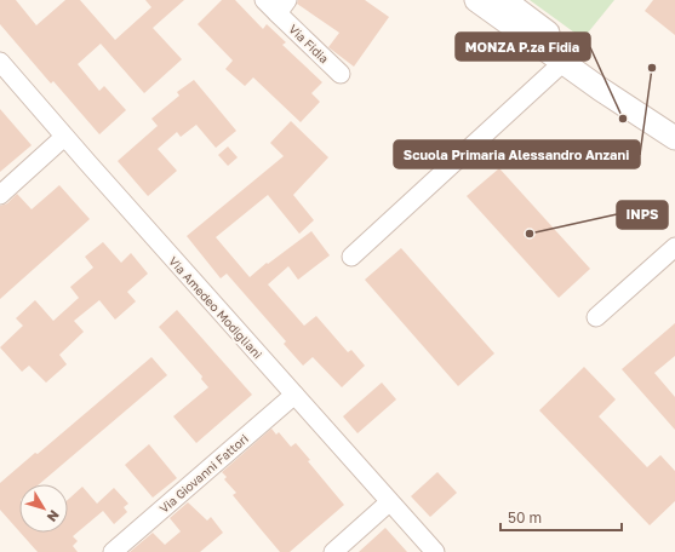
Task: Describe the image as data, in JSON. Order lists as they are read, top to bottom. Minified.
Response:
{"streets":{"street":["Via Fidia","Via Amedeo Modigliani","Via Giovanni Fattori"]},"crossings":[["Via Amedeo Modigliani","Via Giovanni Fattori"]],"places":["Scuola Primaria Alessandro Anzani","MONZA P.za Fidia","INPS"],"scale_bar":"50 m","north":"bottom right"}
